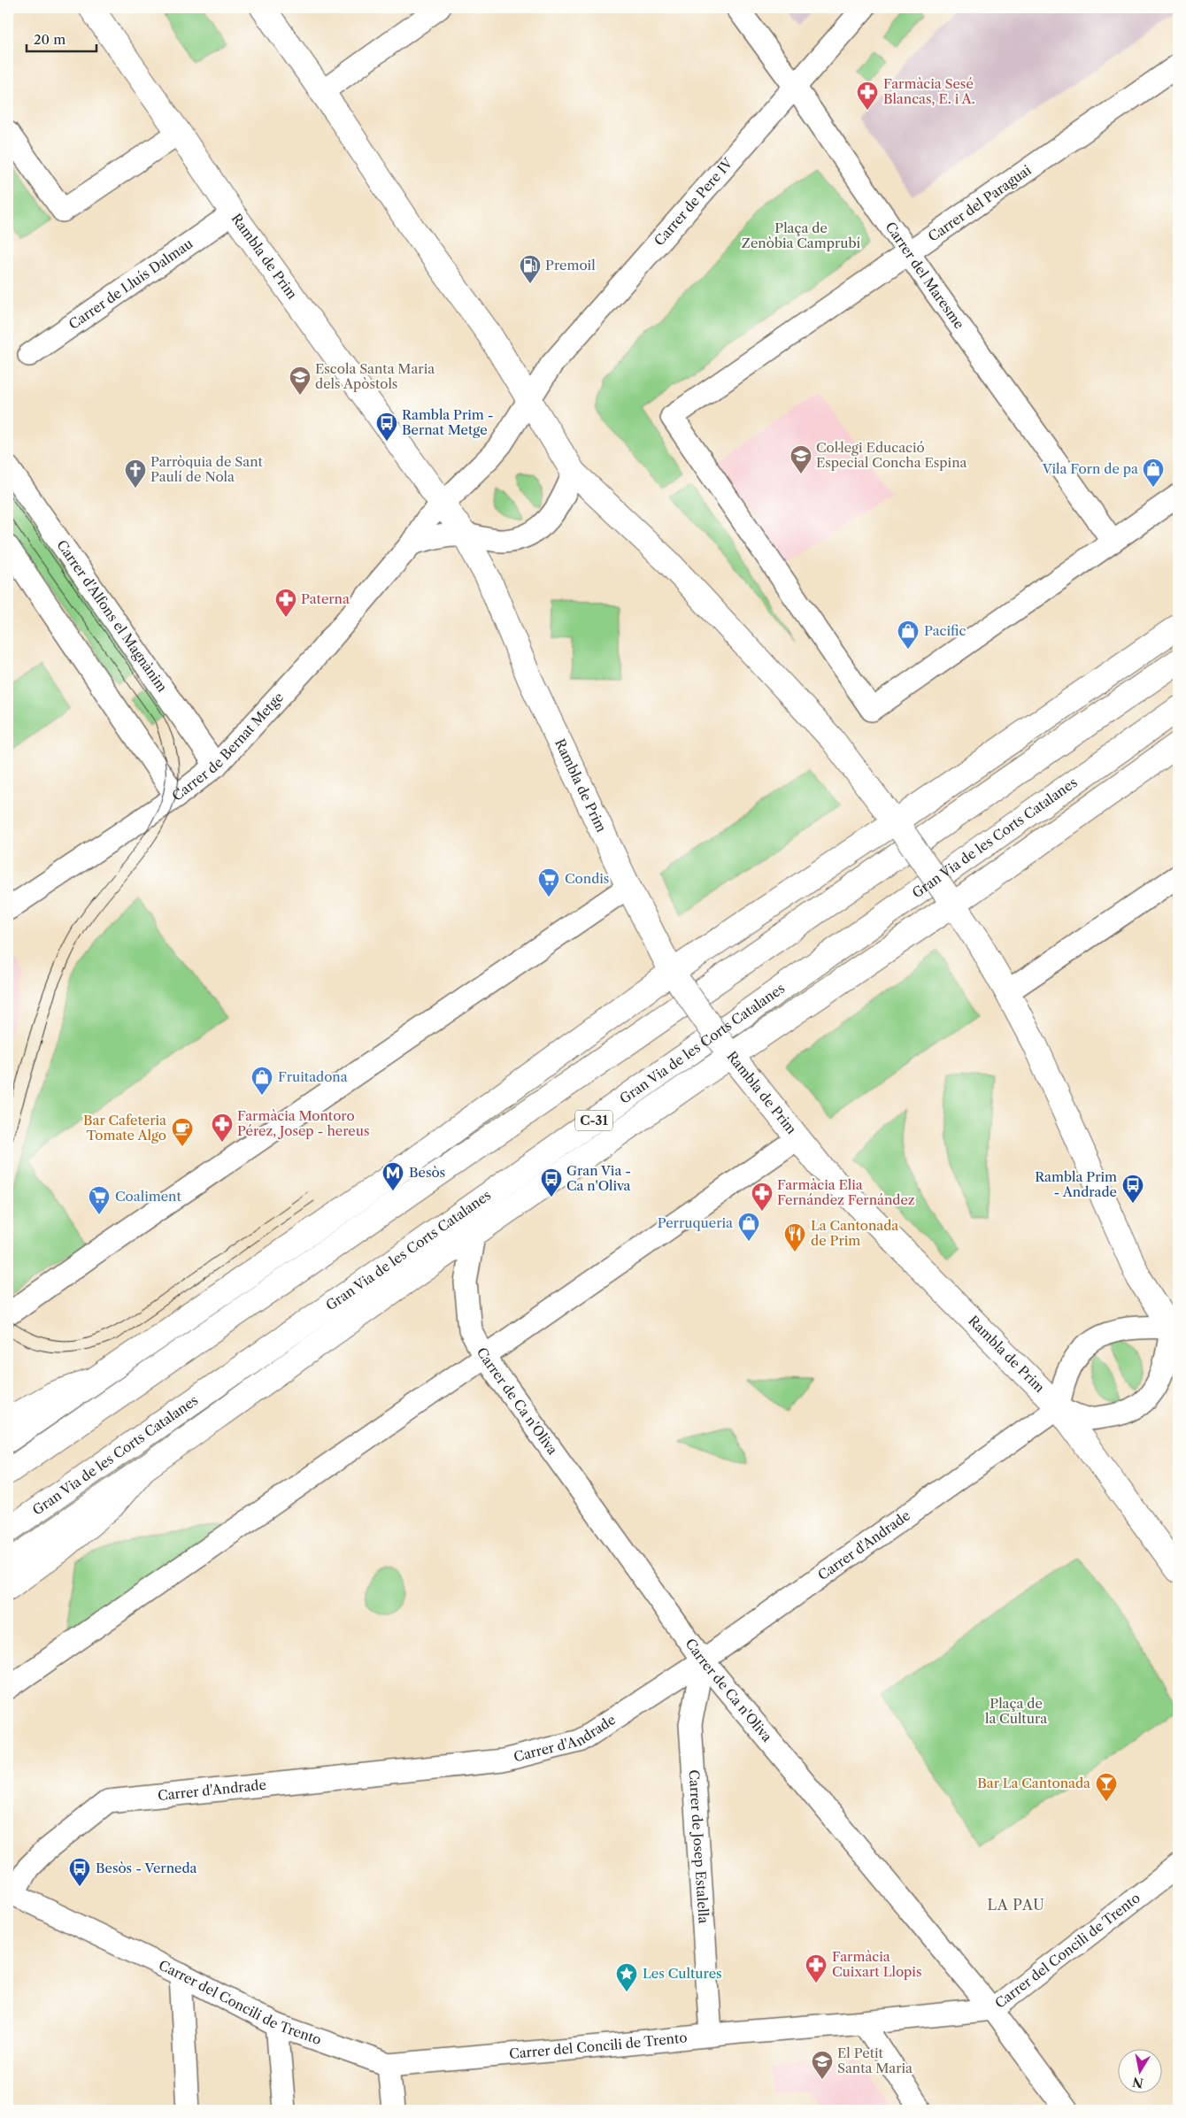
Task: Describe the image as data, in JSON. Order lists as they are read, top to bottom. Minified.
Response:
{"streets":{"main road":["Rambla de Prim","Gran Via de les Corts Catalanes","C-31"],"street":["Carrer de Pere IV","Carrer del Paraguai","Carrer del Maresme","Carrer de Lluís Dalmau","Carrer d'Alfons el Magnànim","Carrer de Bernat Metge","Carrer de Ca n'Oliva","Carrer d'Andrade","Carrer de Josep Estalella","Carrer del Concili de Trento"]},"crossings":[["Carrer de Pere IV","Carrer del Maresme"],["Carrer del Paraguai","Carrer del Maresme"],["Rambla de Prim","Carrer de Lluís Dalmau"],["Rambla de Prim","Carrer de Bernat Metge"],["Rambla de Prim","Carrer d'Andrade"],["Carrer d'Alfons el Magnànim","Carrer de Bernat Metge"],["Carrer de Ca n'Oliva","Carrer d'Andrade"],["Carrer de Ca n'Oliva","Carrer de Josep Estalella"],["Carrer de Ca n'Oliva","Carrer del Concili de Trento"],["Carrer d'Andrade","Carrer de Josep Estalella"],["Carrer d'Andrade","Carrer del Concili de Trento"],["Carrer de Josep Estalella","Carrer del Concili de Trento"]],"districts":["LA PAU"],"parks":["Plaça de Zenòbia Camprubí","Plaça de la Cultura"],"places":{"pharmacy":["Farmàcia Sesé Blancas, E. i A.","Paterna","Farmàcia Montoro Pérez, Josep - hereus","Farmàcia Elia Fernández Fernández","Farmàcia Cuixart Llopis"],"fuel station":["Premoil"],"school or university":["Escola Santa Maria dels Apòstols","Col·legi Educació Especial Concha Espina","El Petit Santa Maria"],"bus stop":["Rambla Prim - Bernat Metge","Gran Via - Ca n'Oliva","Rambla Prim - Andrade","Besòs - Verneda"],"shop":["Vila Forn de pa","Pacific","Fruitadona","Perruqueria"],"church":["Parròquia de Sant Paulí de Nola"],"supermarket":["Condis","Coaliment"],"cafe":["Bar Cafeteria Tomate Algo"],"metro station":["Besòs"],"restaurant":["La Cantonada de Prim"],"bar":["Bar La Cantonada"],"place":["Les Cultures"]},"scale_bar":"20 m","north":"bottom"}
